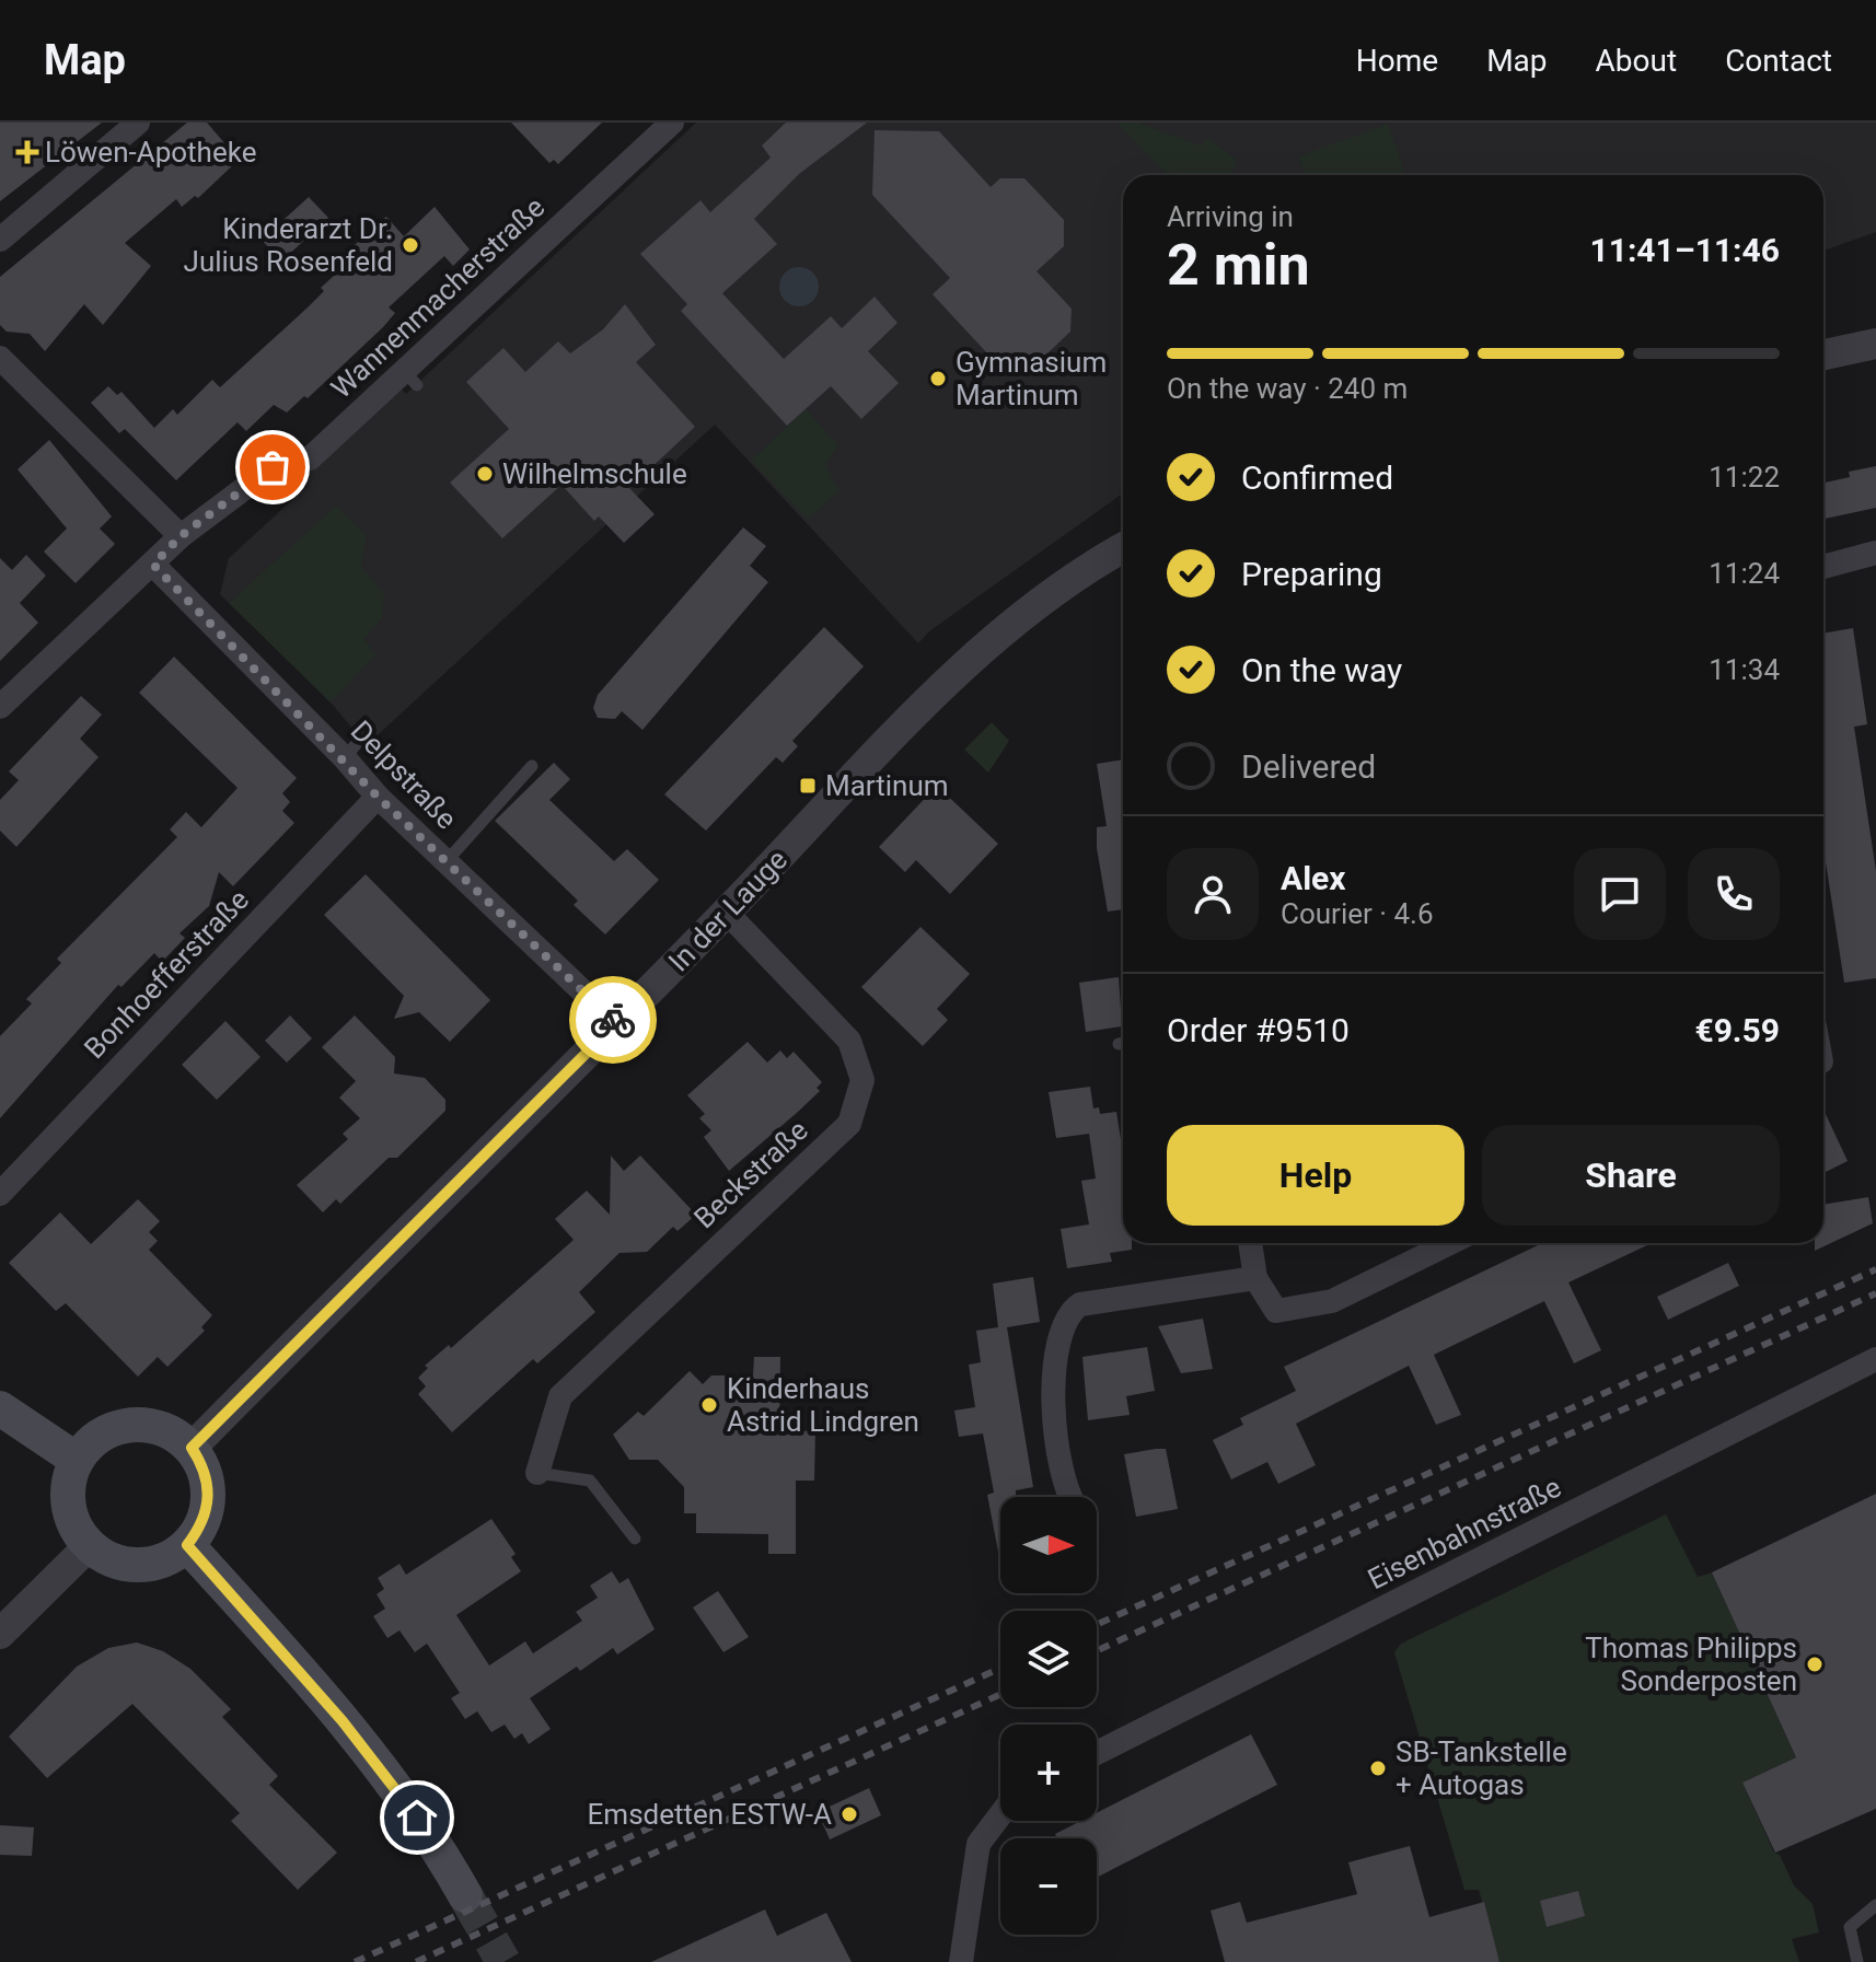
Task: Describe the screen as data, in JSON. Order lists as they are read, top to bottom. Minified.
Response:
{"streets":{"street":["Wannenmacherstraße","Delpstraße","In der Lauge","Bonhoefferstraße","Beckstraße","Eisenbahnstraße"]},"crossings":[["Wannenmacherstraße","Delpstraße"],["Delpstraße","In der Lauge"],["Delpstraße","Bonhoefferstraße"],["In der Lauge","Beckstraße"]],"places":{"health":["Löwen-Apotheke"],"other":["Kinderarzt Dr. Julius Rosenfeld","Gymnasium Martinum","Wilhelmschule","Kinderhaus Astrid Lindgren","Thomas Philipps Sonderposten","SB-Tankstelle + Autogas","Emsdetten ESTW-A"],"transit":["Martinum"]},"north":"right","page":{"header":"Map","nav":["Home","Map","About","Contact"],"heading":["2 min","Arriving in","11:41–11:46"],"panel":["Alex","Courier · 4.6","Order #9510","€9.59"],"bar":"On the way · 240 m","list":[["Confirmed","11:22"],["Preparing","11:24"],["On the way","11:34"],"Delivered"],"buttons":["Help","Share"],"map_buttons":["+","−"]}}
